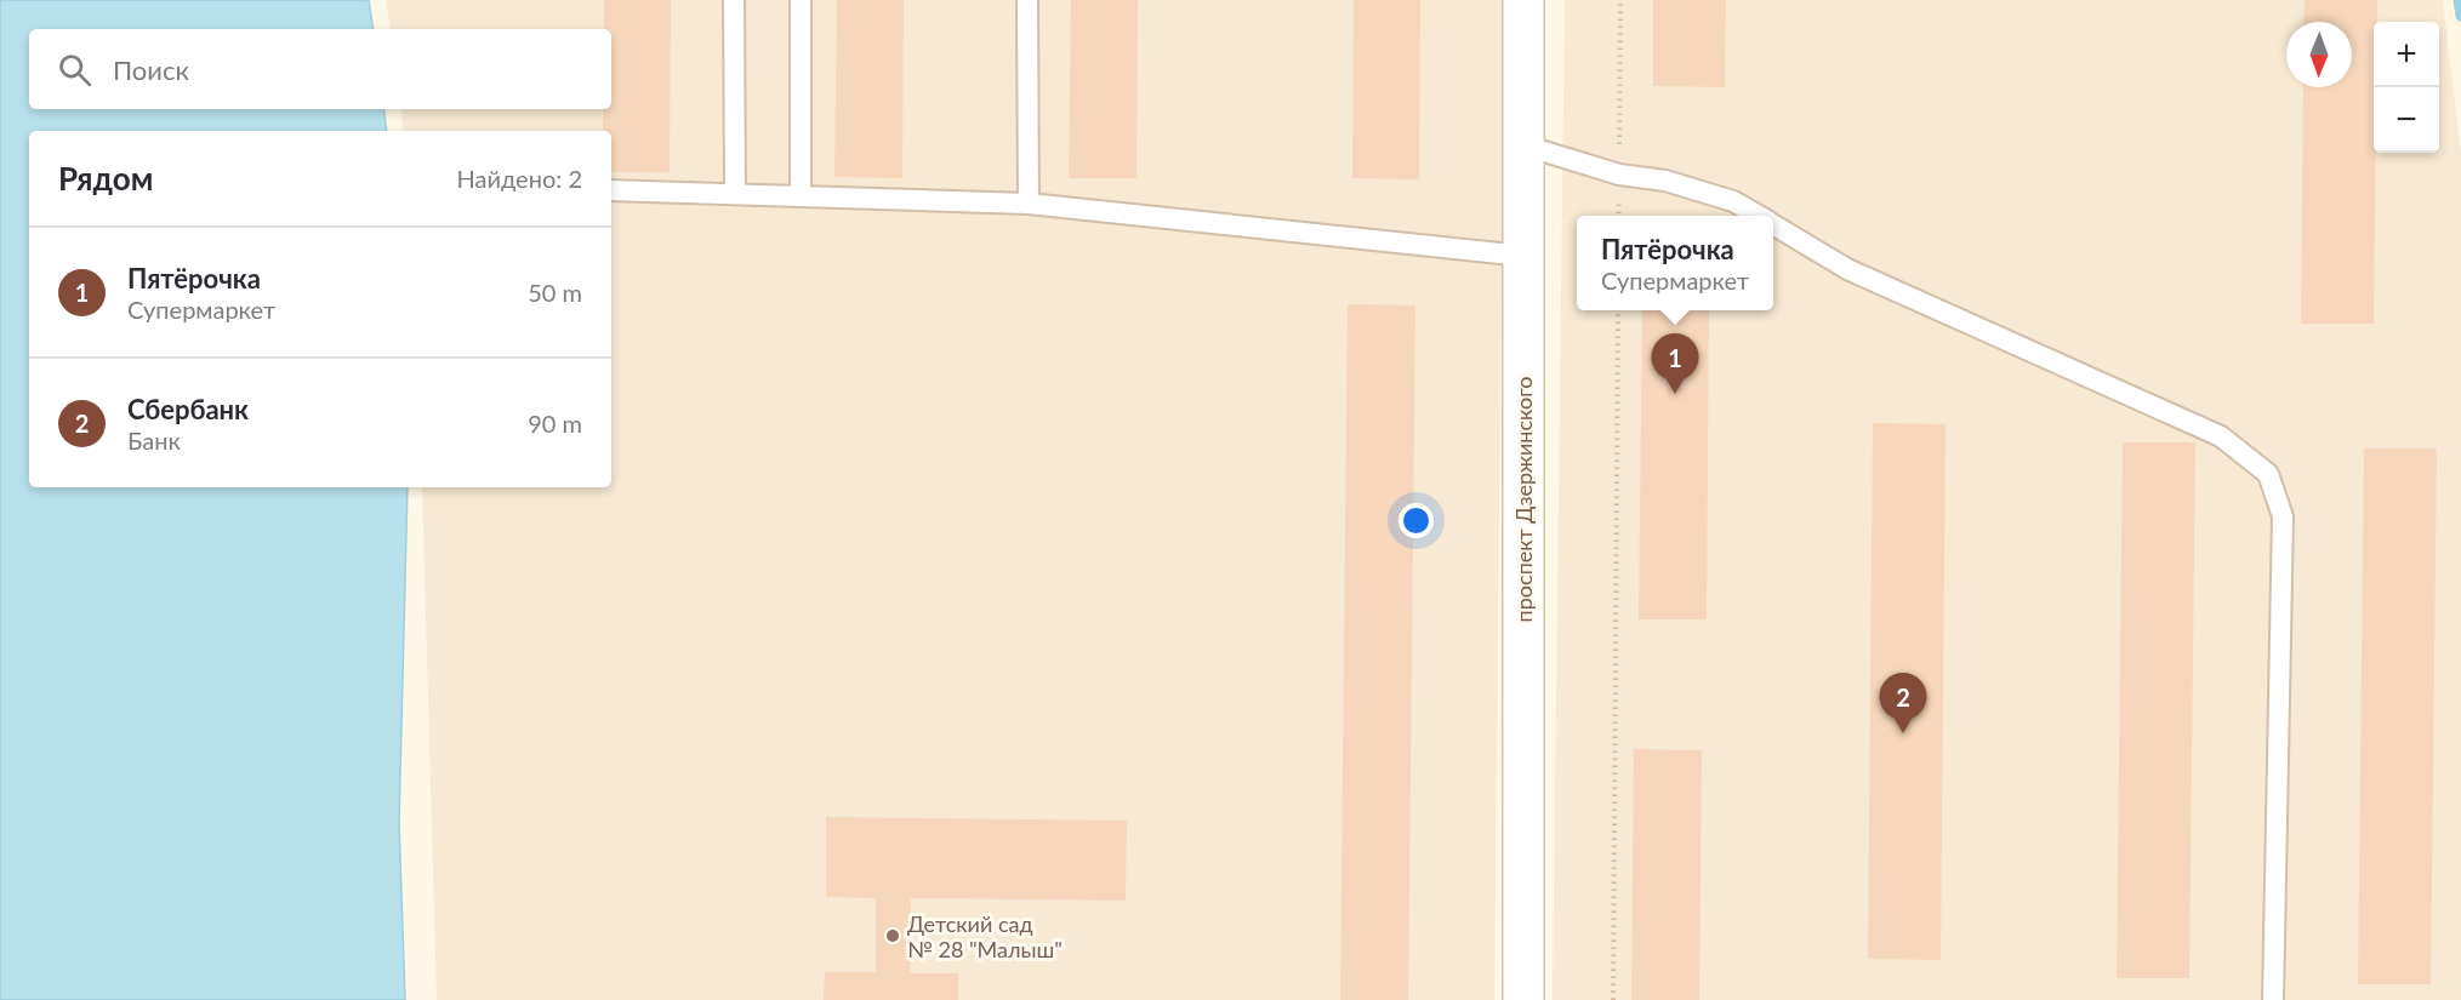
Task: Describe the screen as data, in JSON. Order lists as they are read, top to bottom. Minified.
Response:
{"streets":{"street":["проспект Дзержинского"]},"places":["Детский сад № 28 \"Малыш\""],"north":"bottom","page":{"map_buttons":["+","−"],"search":"Поиск","heading":["Рядом","Найдено: 2"],"popup":["Пятёрочка","Супермаркет"],"list":[{"mark":"1","name":"Пятёрочка","note":"Супермаркет","value":"50 m"},{"mark":"2","name":"Сбербанк","note":"Банк","value":"90 m"}],"pins":["1","2"]}}
